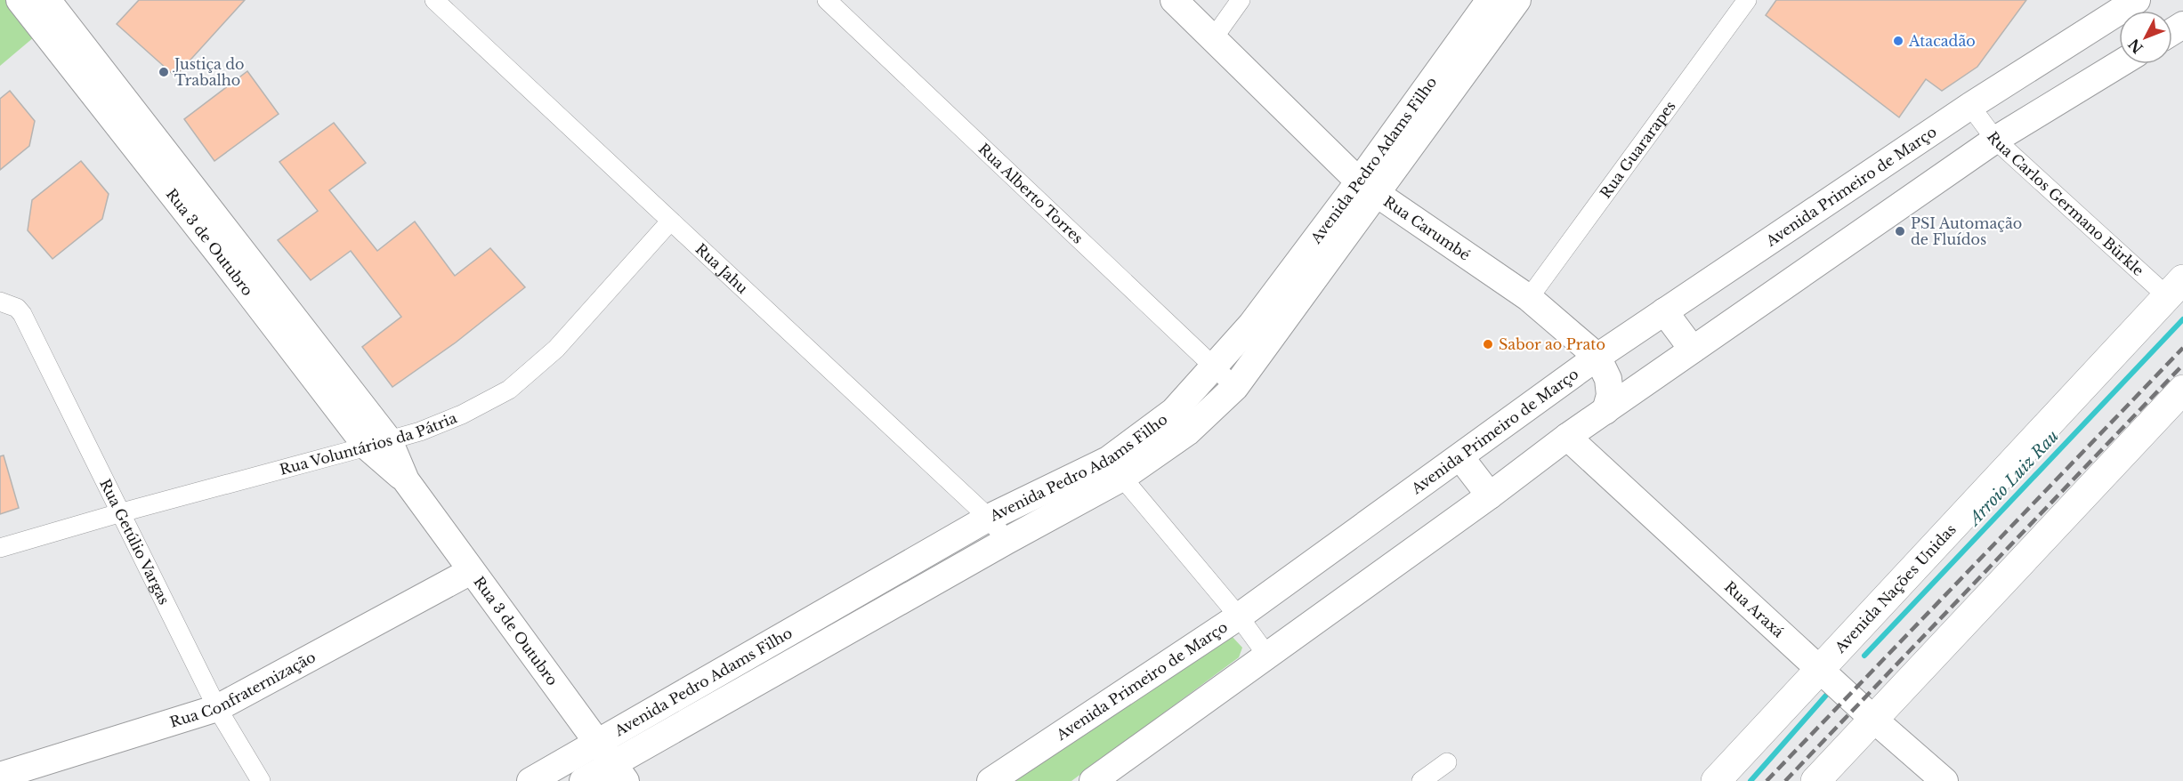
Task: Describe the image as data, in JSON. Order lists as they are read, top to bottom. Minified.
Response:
{"streets":{"main road":["Avenida Pedro Adams Filho","Avenida Primeiro de Março","Rua Carumbé","Rua 3 de Outubro","Avenida Nações Unidas","Rua Araxá","Rua Confraternização"],"street":["Rua Guararapes","Rua Alberto Torres","Rua Carlos Germano Bürkle","Rua Jahu","Rua Voluntários da Pátria","Rua Getúlio Vargas"]},"crossings":[["Rua Guararapes","Rua Carumbé"],["Avenida Pedro Adams Filho","Rua Alberto Torres"],["Avenida Pedro Adams Filho","Rua Carumbé"],["Avenida Pedro Adams Filho","Rua 3 de Outubro"],["Avenida Pedro Adams Filho","Rua Jahu"],["Avenida Primeiro de Março","Rua Carlos Germano Bürkle"],["Avenida Primeiro de Março","Rua Carumbé"],["Rua Carlos Germano Bürkle","Avenida Nações Unidas"],["Rua 3 de Outubro","Rua Voluntários da Pátria"],["Rua 3 de Outubro","Rua Confraternização"],["Rua Jahu","Rua Voluntários da Pátria"],["Rua Voluntários da Pátria","Rua Getúlio Vargas"],["Rua Getúlio Vargas","Rua Confraternização"],["Avenida Nações Unidas","Rua Araxá"]],"water":["Arroio Luiz Rau"],"places":["Atacadão","Justiça do Trabalho","PSI Automação de Fluídos","Sabor ao Prato"],"north":"bottom left"}
